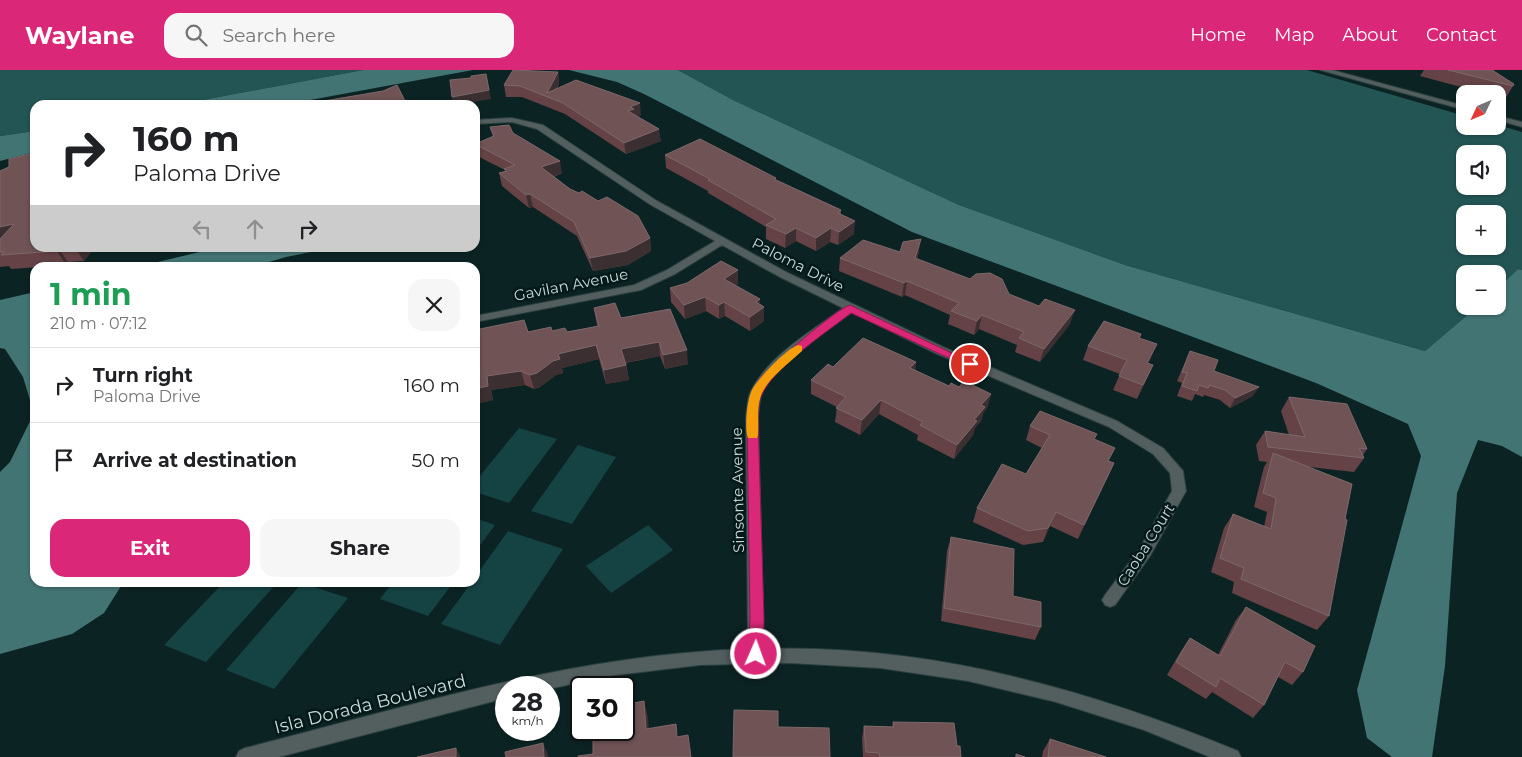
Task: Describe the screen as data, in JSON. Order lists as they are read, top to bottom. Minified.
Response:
{"streets":{"street":["Paloma Drive","Gavilan Avenue","Sinsonte Avenue","Caoba Court","Isla Dorada Boulevard"]},"crossings":[["Paloma Drive","Gavilan Avenue"],["Paloma Drive","Sinsonte Avenue"],["Paloma Drive","Caoba Court"]],"north":"bottom left","page":{"header":"Waylane","search":"Search here","nav":["Home","Map","About","Contact"],"map_buttons":["+","−"],"turn":["160 m","Paloma Drive"],"heading":["1 min","210 m · 07:12"],"list":[{"name":"Turn right","note":"Paloma Drive","value":"160 m"},{"name":"Arrive at destination","value":"50 m"}],"buttons":["Exit","Share"],"speed":"28 km/h","limit":"30"}}
